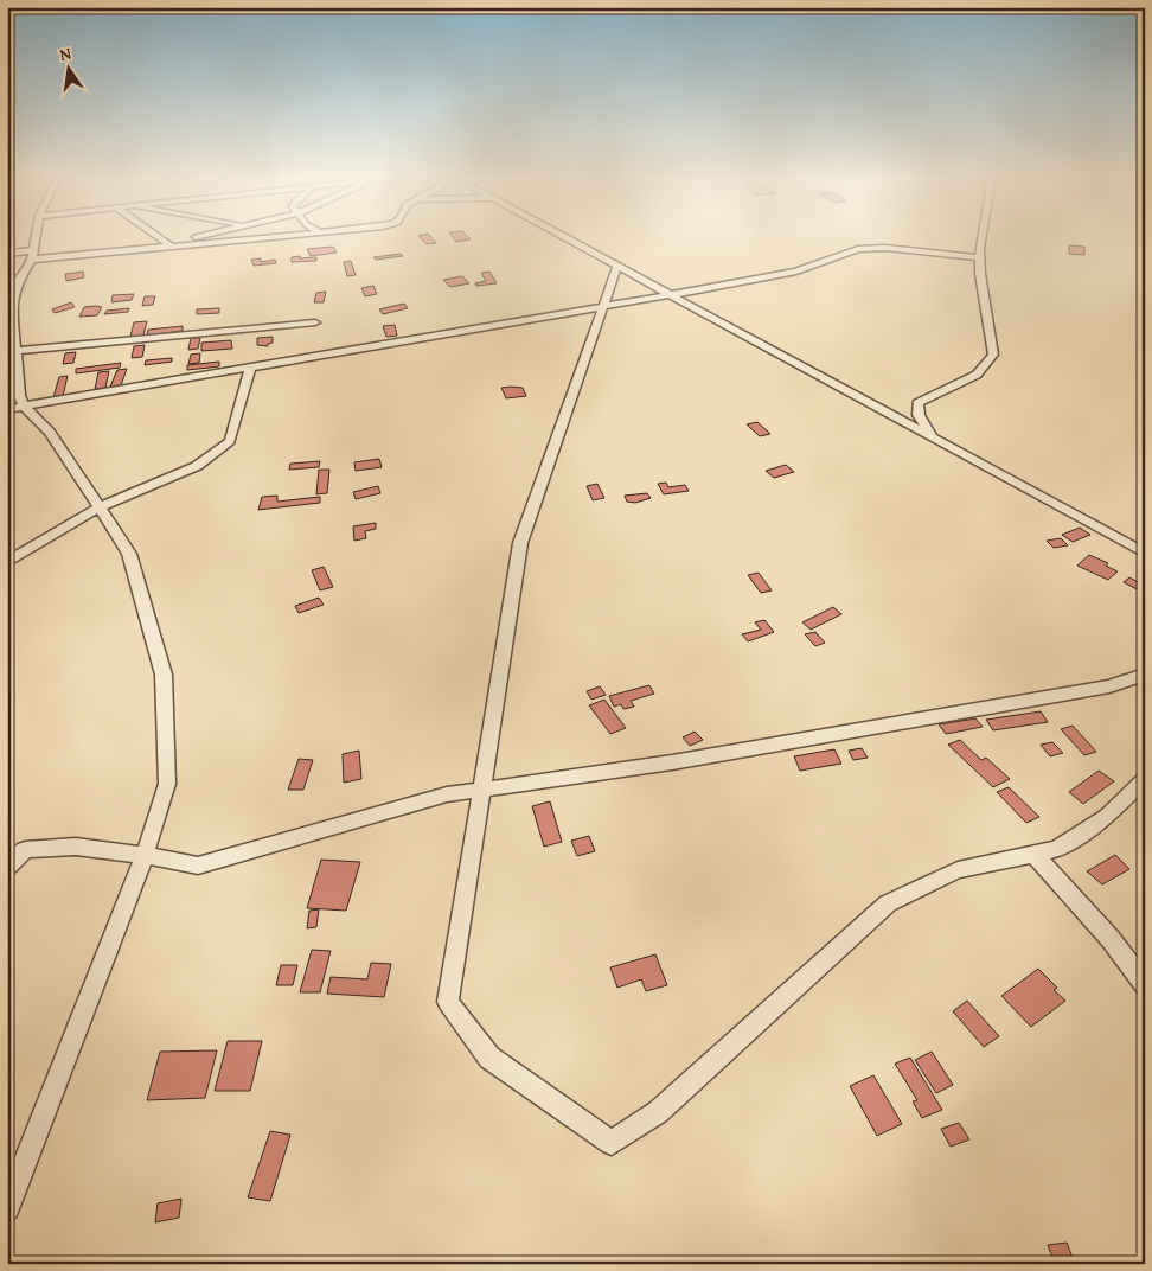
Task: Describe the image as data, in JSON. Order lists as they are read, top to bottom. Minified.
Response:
{"north":"top"}
